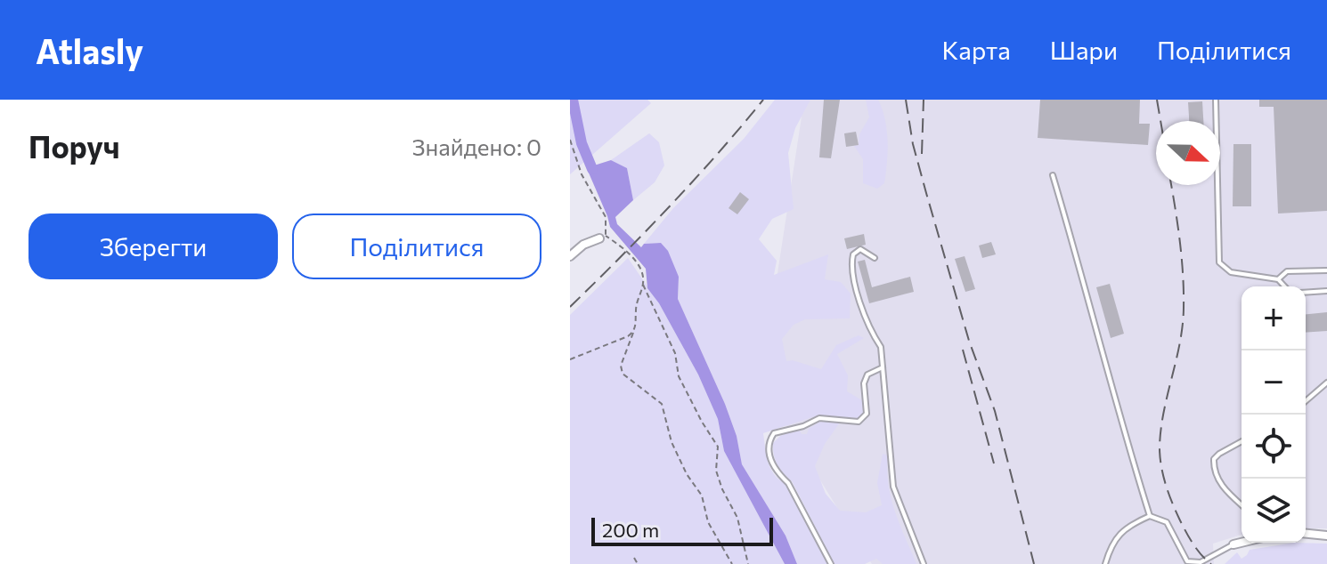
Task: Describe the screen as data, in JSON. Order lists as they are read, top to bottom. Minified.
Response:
{"scale_bar":"200 m","north":"right","page":{"header":"Atlasly","nav":["Карта","Шари","Поділитися"],"heading":["Поруч","Знайдено: 0"],"buttons":["Зберегти","Поділитися"],"map_buttons":["+","−"],"scale":"200 m"}}
